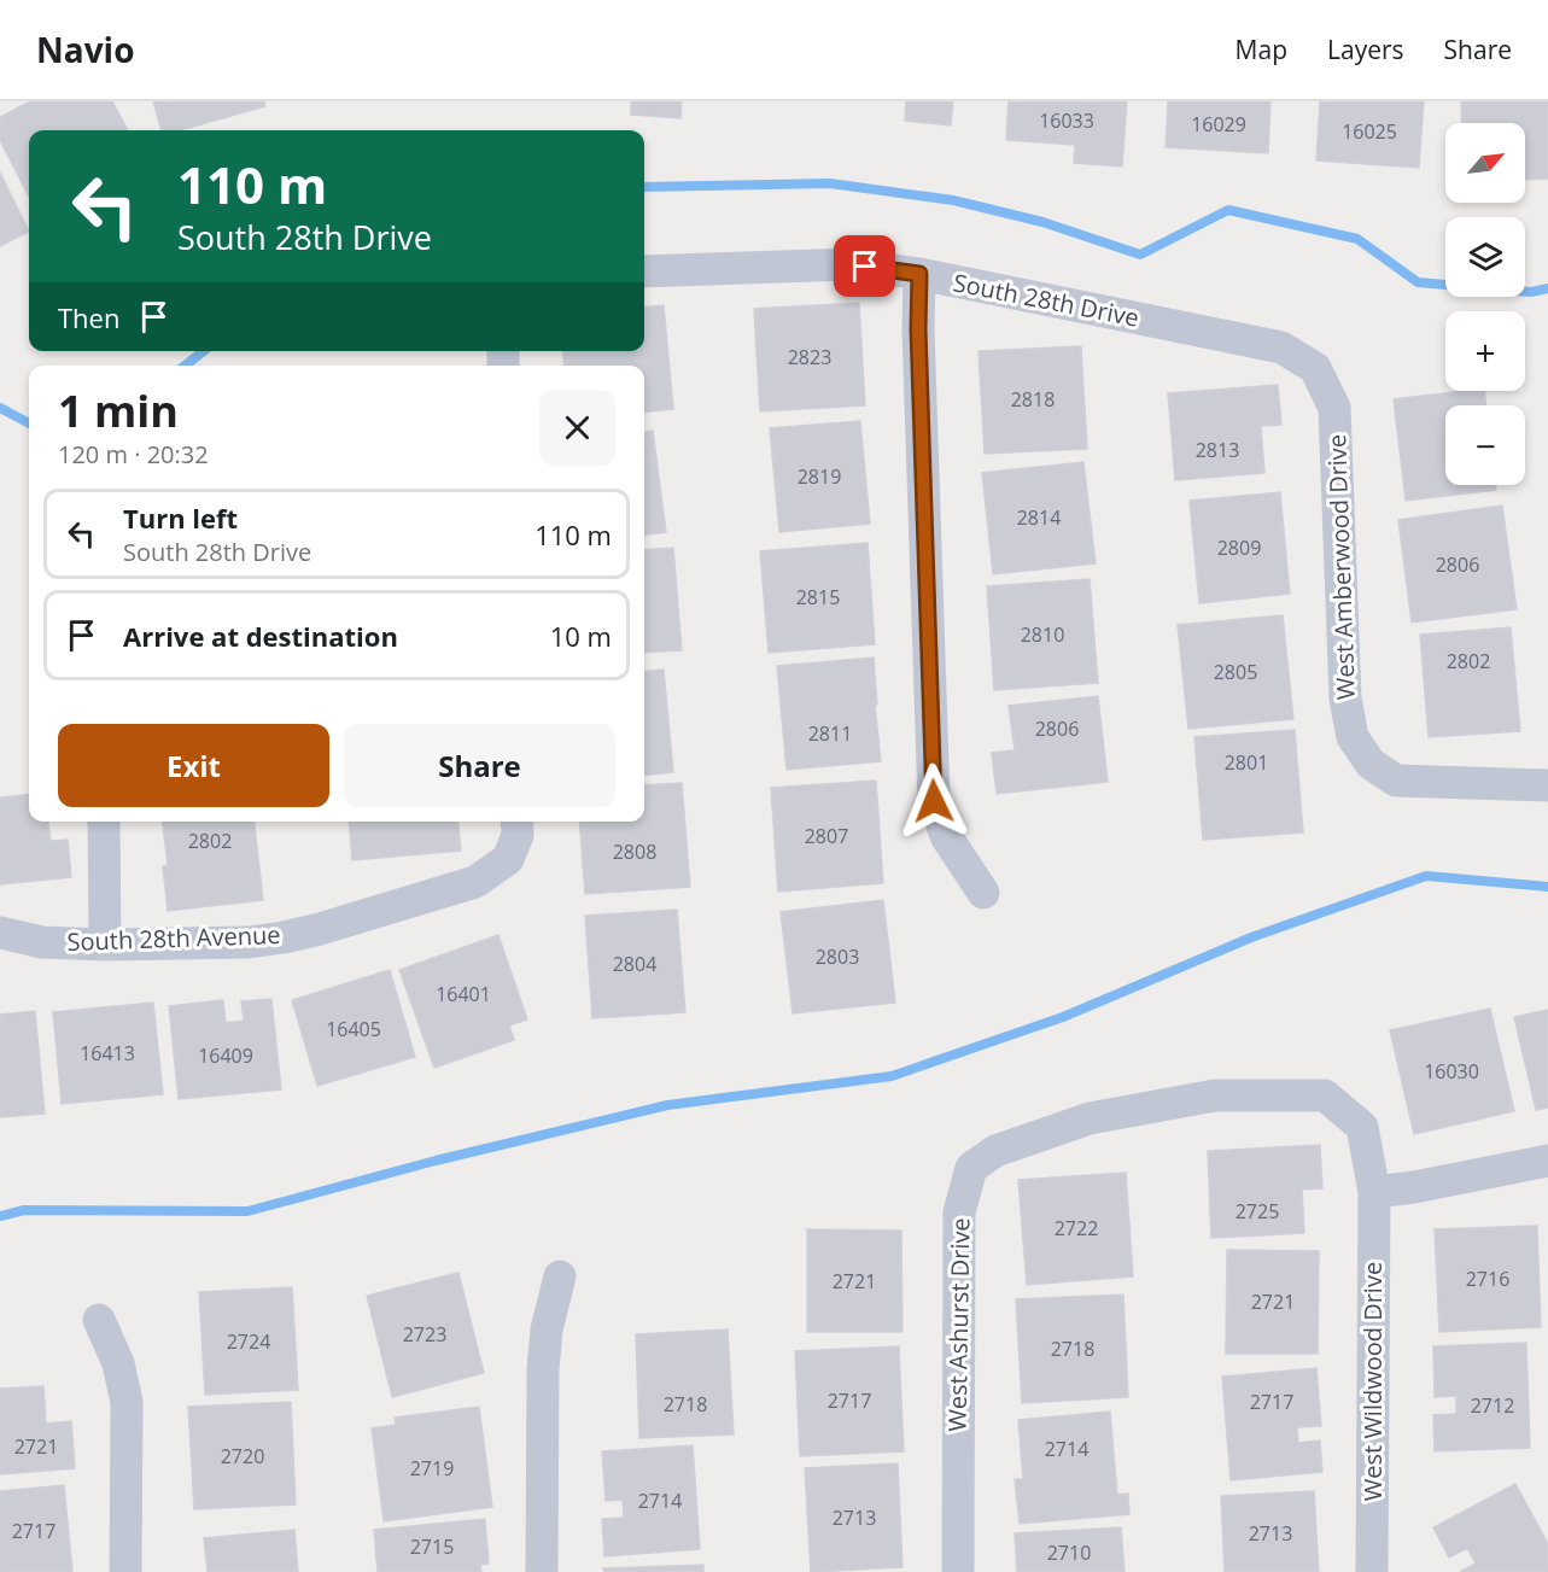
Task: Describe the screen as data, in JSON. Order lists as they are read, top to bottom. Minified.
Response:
{"streets":{"street":["South 28th Drive","West Amberwood Drive","South 28th Avenue","West Ashurst Drive","West Wildwood Drive"]},"crossings":[["South 28th Drive","West Amberwood Drive"],["West Ashurst Drive","West Wildwood Drive"]],"house_numbers":["16033","16029","16025","2823","2818","2813","2819","2814","2809","2806","2815","2810","2802","2805","2806","2811","2801","2807","2802","2808","2803","2804","16401","16405","16413","16409","16030","2725","2722","2716","2721","2721","2723","2724","2718","2717","2717","2718","2712","2721","2714","2720","2719","2714","2713","2717","2713","2715","2710"],"north":"top right","page":{"header":"Navio","nav":["Map","Layers","Share"],"map_buttons":["+","−"],"turn":["110 m","South 28th Drive"],"then":"Then","heading":["1 min","120 m · 20:32"],"list":[{"name":"Turn left","note":"South 28th Drive","value":"110 m"},{"name":"Arrive at destination","value":"10 m"}],"buttons":["Exit","Share"]}}
